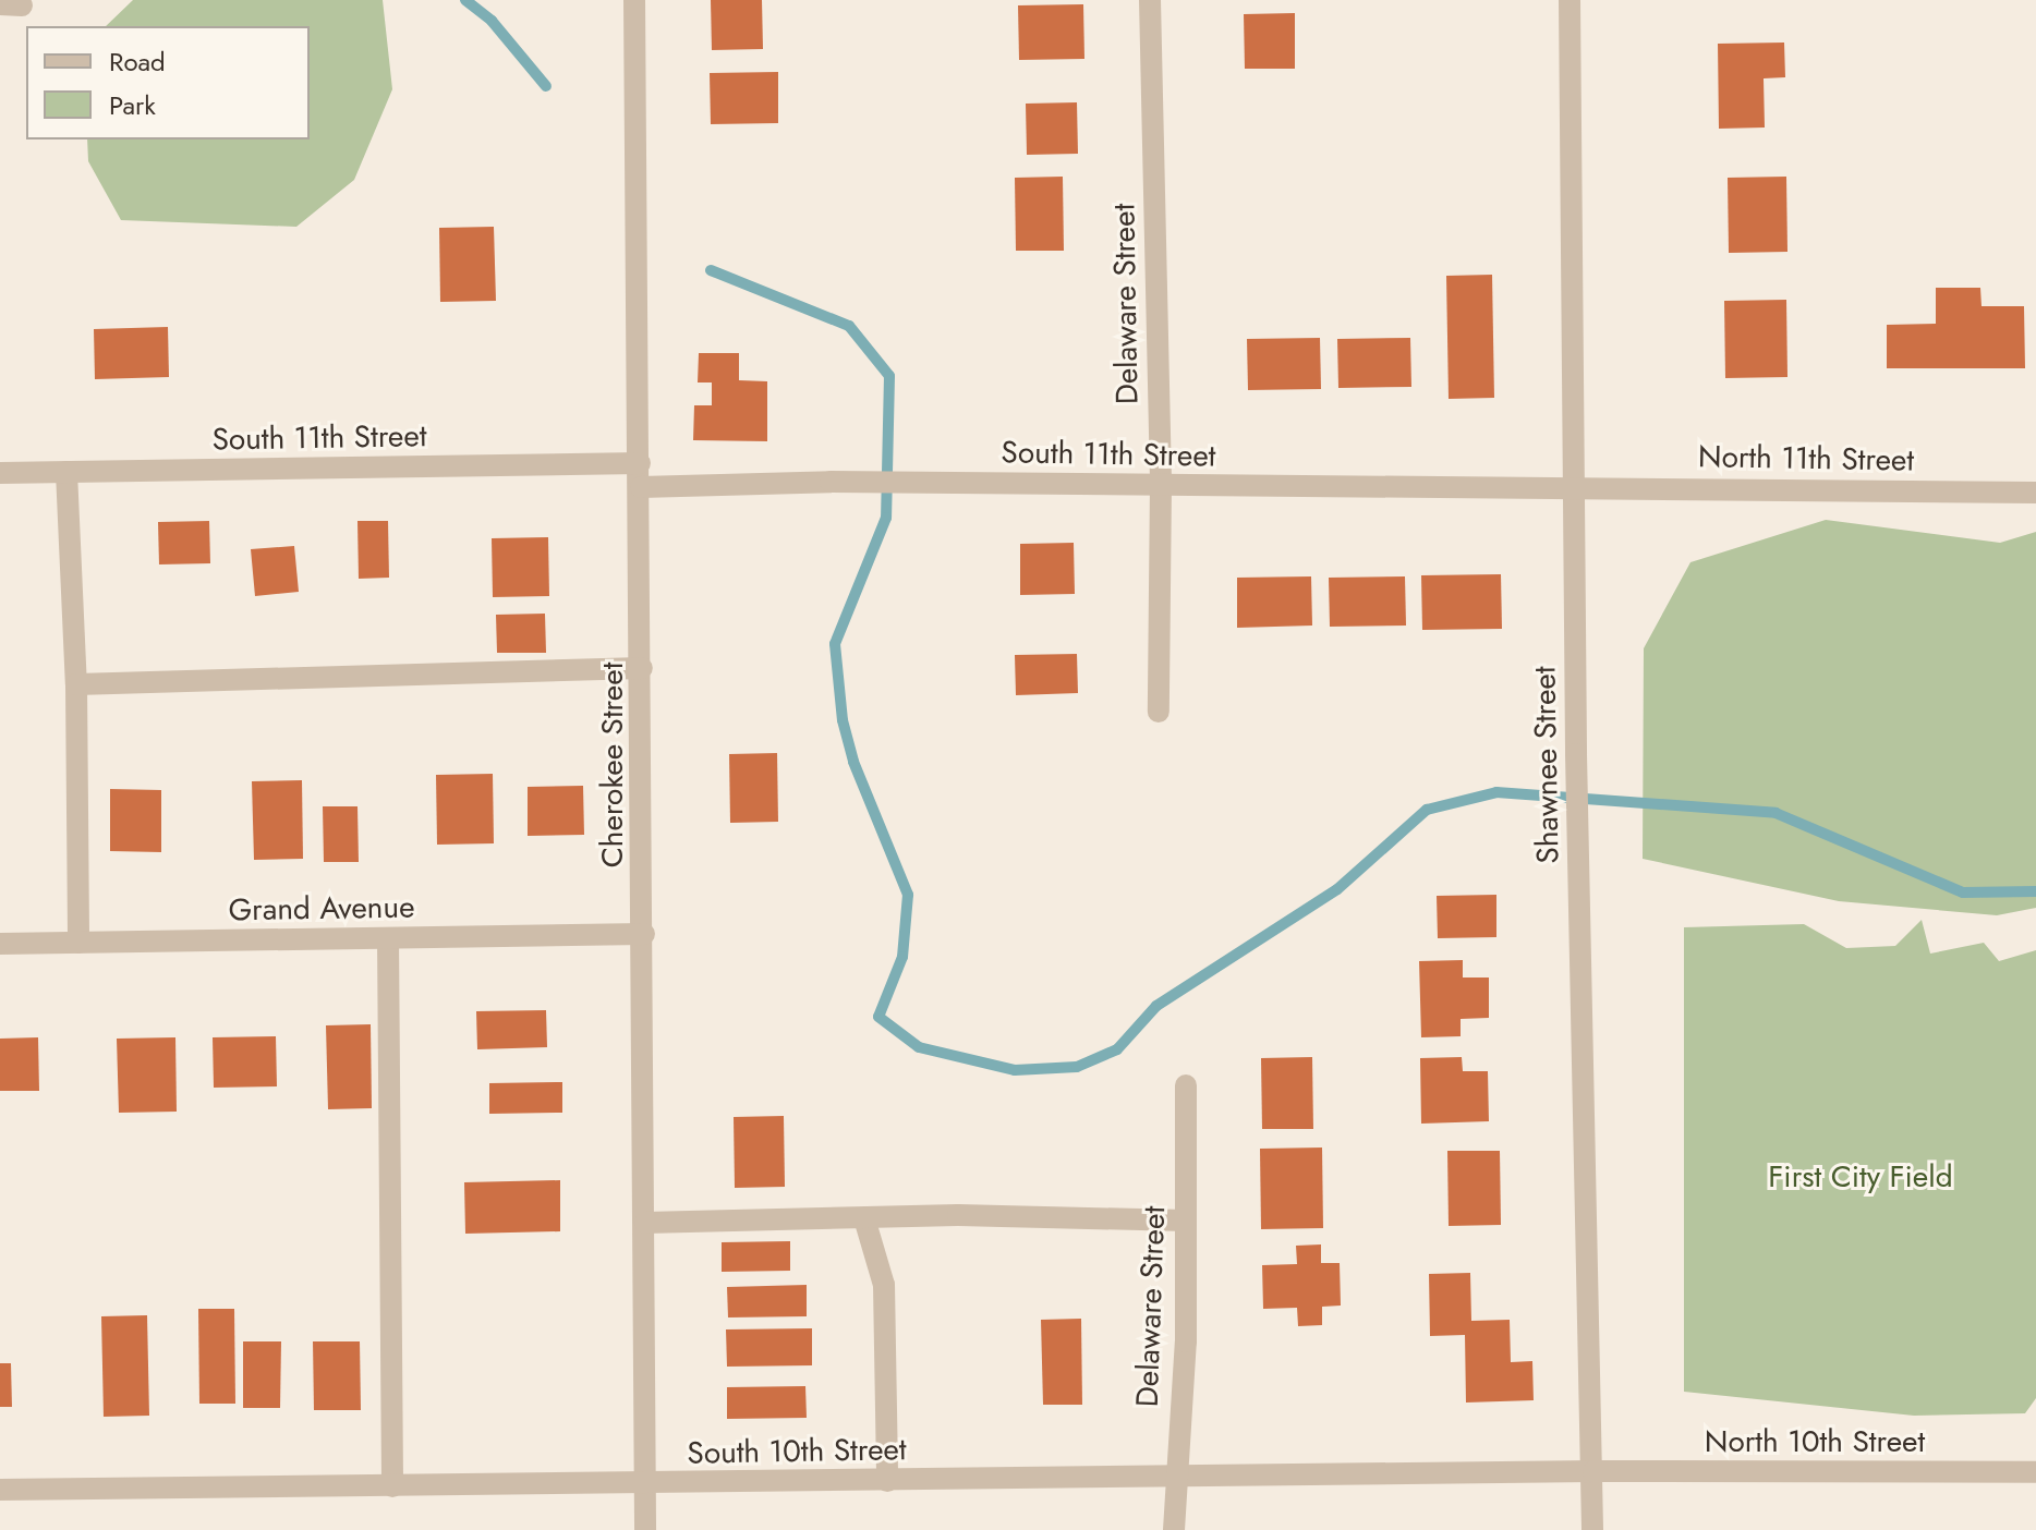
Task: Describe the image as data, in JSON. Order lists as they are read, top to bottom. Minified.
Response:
{"streets":{"street":["Delaware Street","South 11th Street","North 11th Street","Cherokee Street","Shawnee Street","Grand Avenue","North 10th Street","South 10th Street"]},"crossings":[["Delaware Street","South 11th Street"],["Delaware Street","South 10th Street"],["South 11th Street","North 11th Street"],["South 11th Street","Cherokee Street"],["South 11th Street","Shawnee Street"],["North 11th Street","Shawnee Street"],["Cherokee Street","Grand Avenue"],["Cherokee Street","South 10th Street"],["Shawnee Street","North 10th Street"],["Shawnee Street","South 10th Street"],["North 10th Street","South 10th Street"]],"parks":["First City Field"],"legend":["Road","Park"]}
